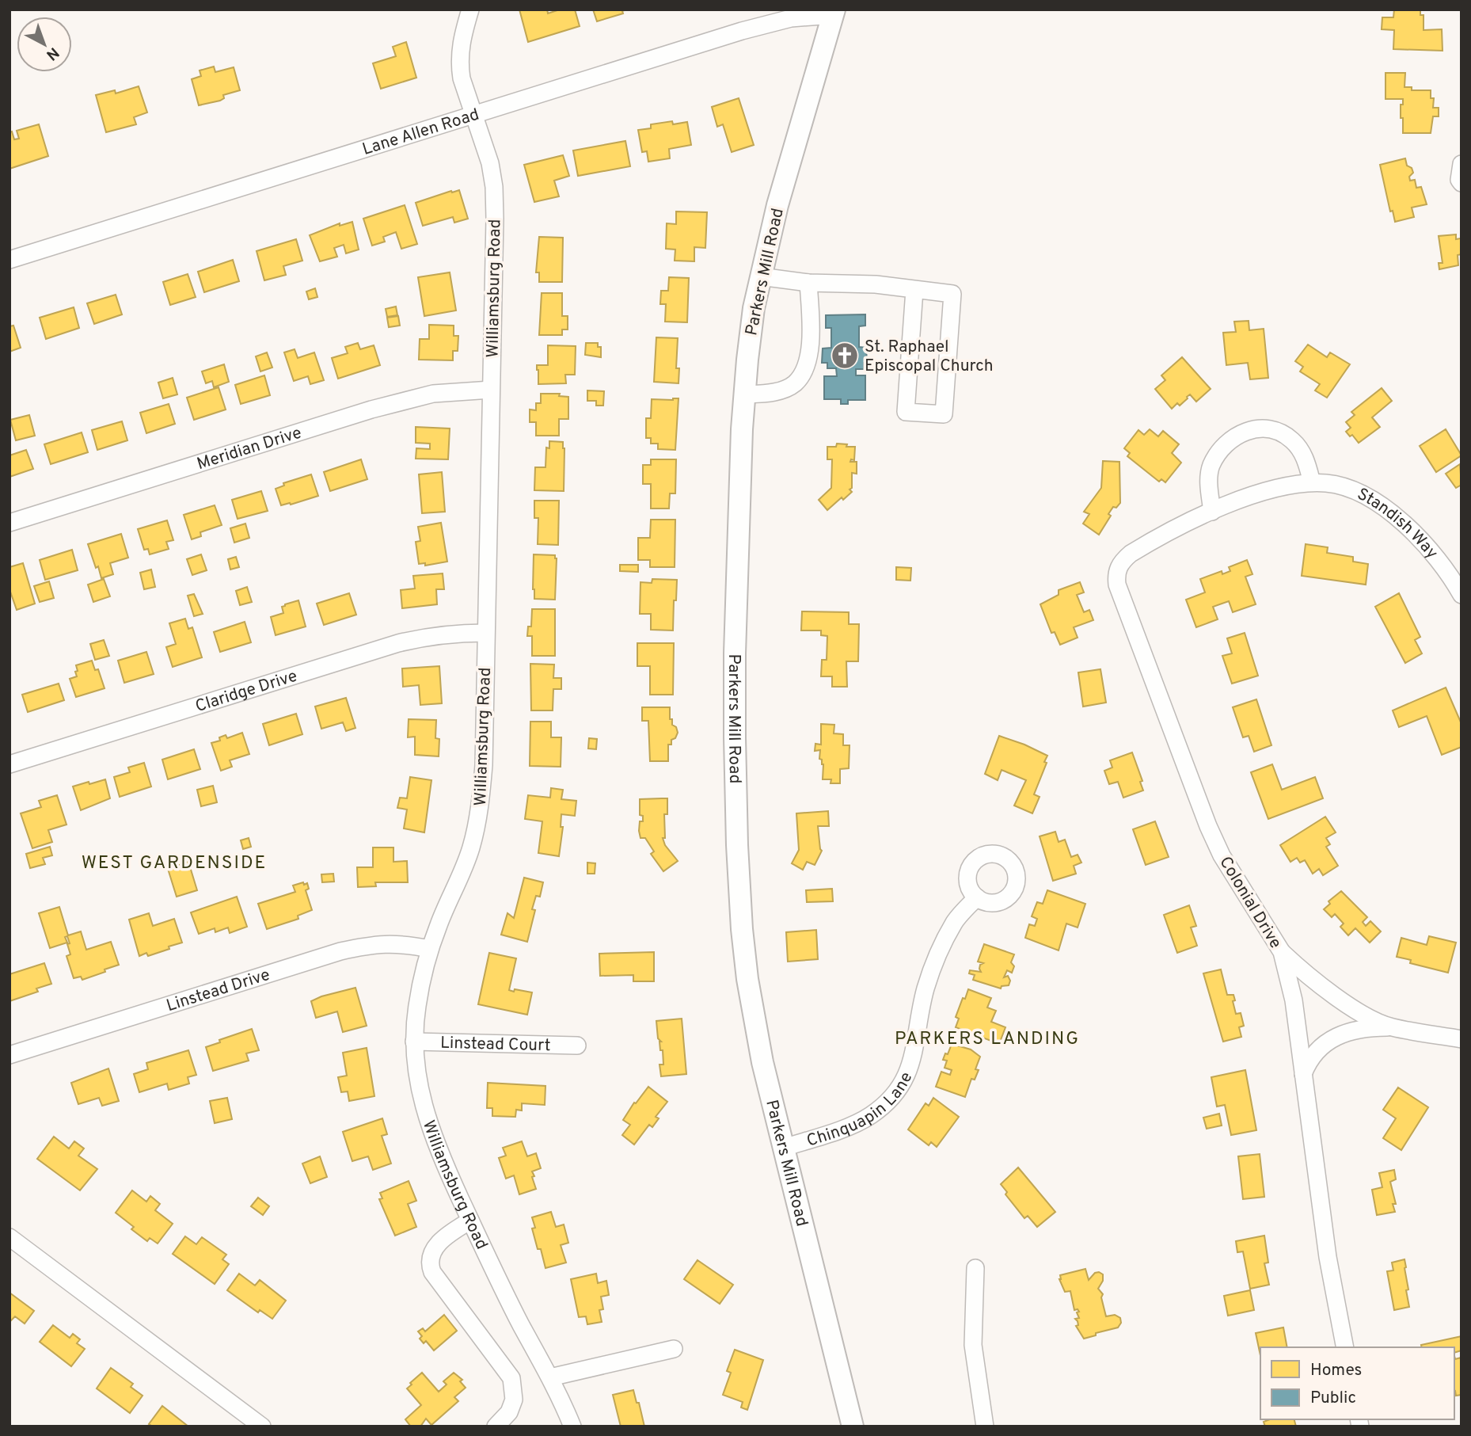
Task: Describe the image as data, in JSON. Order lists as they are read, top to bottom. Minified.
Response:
{"streets":{"main road":["Parkers Mill Road"],"street":["Lane Allen Road","Williamsburg Road","Meridian Drive","Standish Way","Claridge Drive","Colonial Drive","Linstead Drive","Linstead Court","Chinquapin Lane"]},"crossings":[["Lane Allen Road","Parkers Mill Road"],["Lane Allen Road","Williamsburg Road"],["Parkers Mill Road","Chinquapin Lane"],["Williamsburg Road","Meridian Drive"],["Williamsburg Road","Claridge Drive"],["Williamsburg Road","Linstead Drive"],["Williamsburg Road","Linstead Court"],["Standish Way","Colonial Drive"]],"districts":["WEST GARDENSIDE","PARKERS LANDING"],"places":{"church":["St. Raphael Episcopal Church"]},"legend":["Homes","Public"],"north":"bottom right"}
